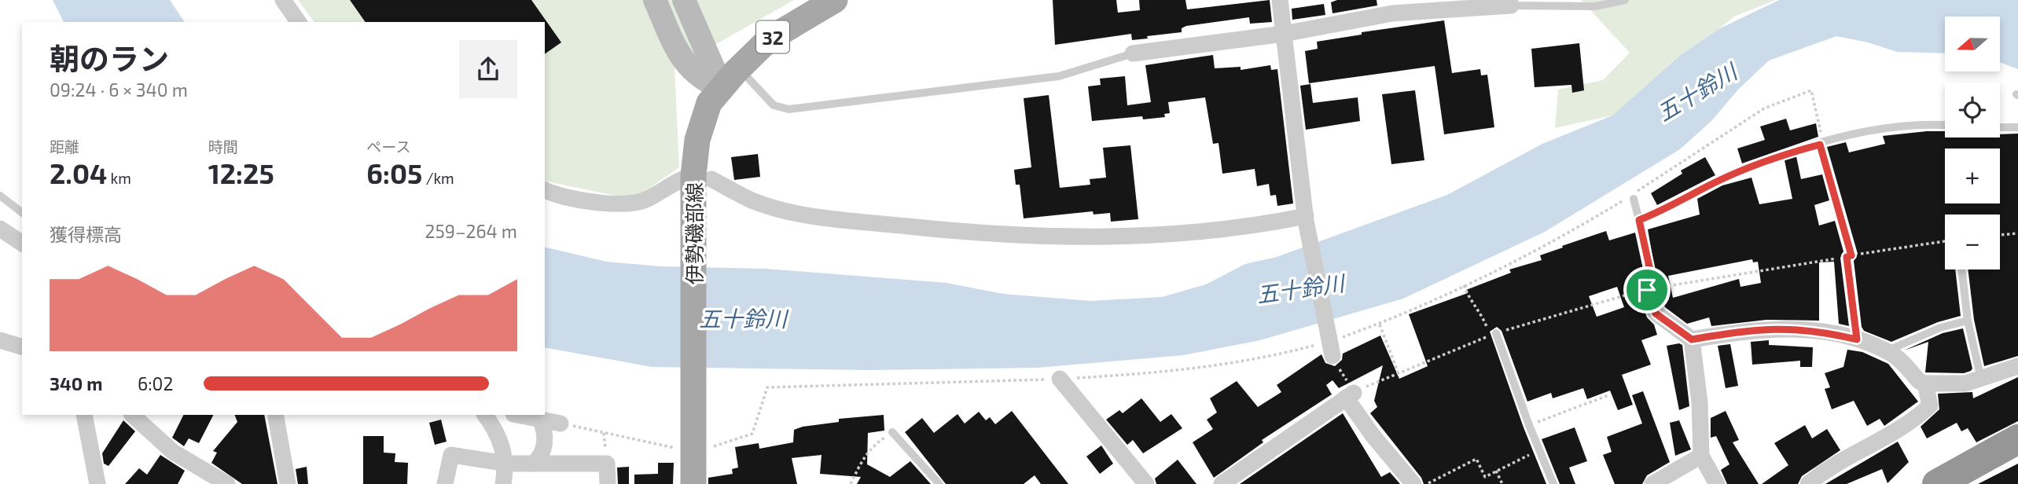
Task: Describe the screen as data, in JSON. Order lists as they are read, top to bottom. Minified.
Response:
{"streets":{"main road":["32","伊勢磯部線"]},"crossings":[["32","伊勢磯部線"]],"water":["五十鈴川"],"north":"left","page":{"map_buttons":["+","−"],"heading":["朝のラン","09:24 · 6 × 340 m"],"stats":[["距離","2.04 km"],["時間","12:25"],["ペース","6:05 /km"]],"chart":["獲得標高","259–264 m"],"list":[{"name":"340 m","note":"6:02"}]}}
